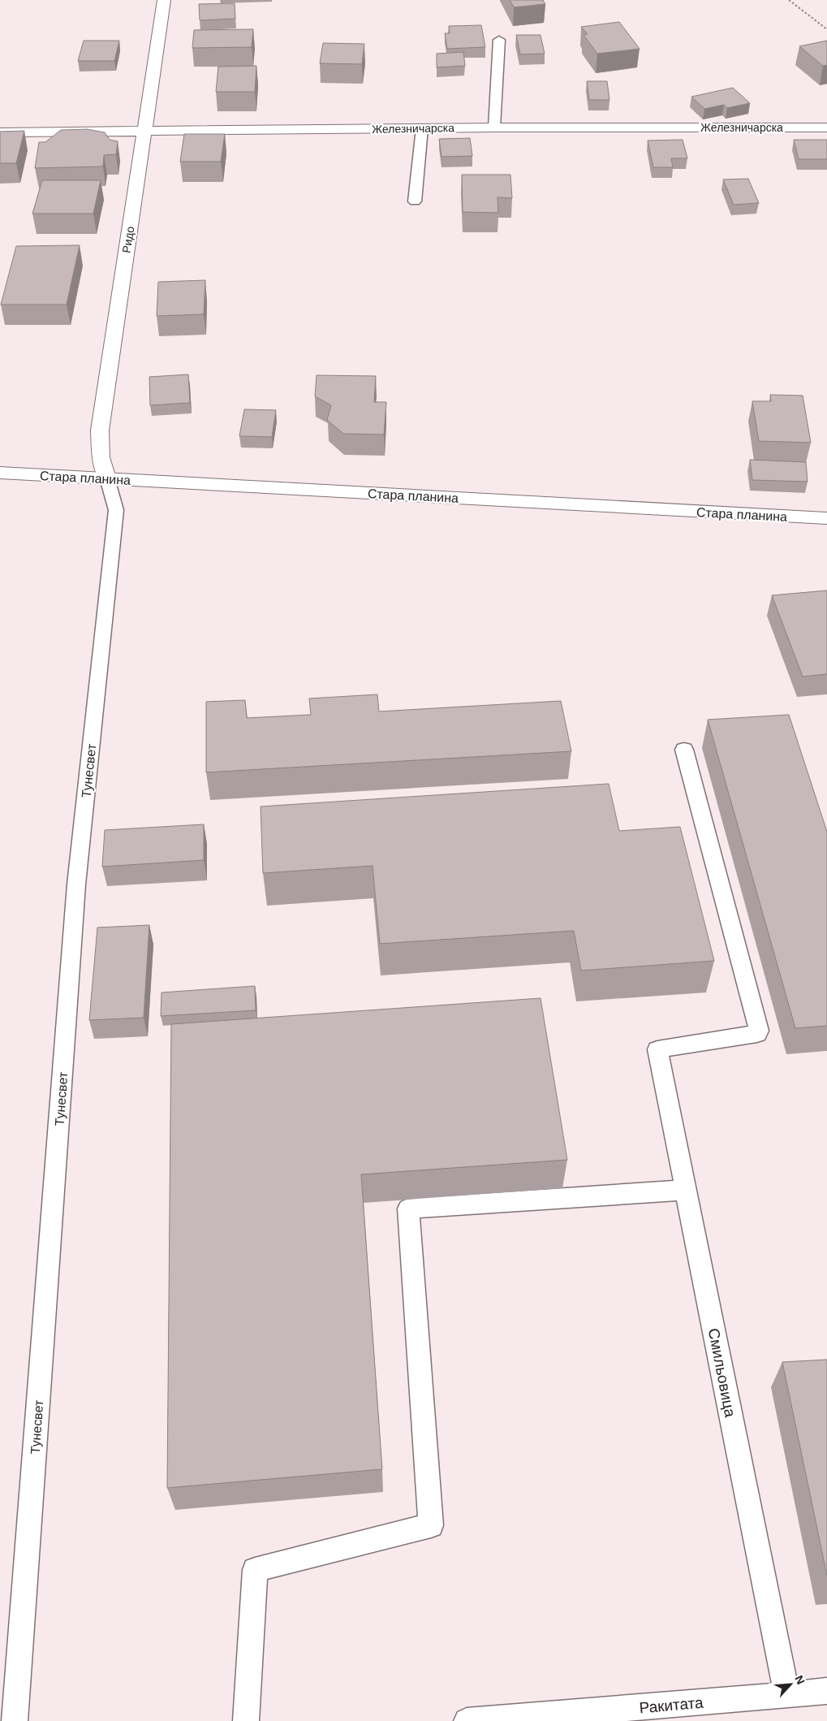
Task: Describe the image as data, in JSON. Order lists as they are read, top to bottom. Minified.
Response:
{"streets":{"street":["Железничарска","Ридо","Стара планина"],"lane":["Тунесвет","Смильовица","Ракитата"]},"crossings":[["Железничарска","Ридо"],["Ридо","Стара планина"],["Ридо","Тунесвет"],["Стара планина","Тунесвет"],["Смильовица","Ракитата"]],"north":"top right"}
